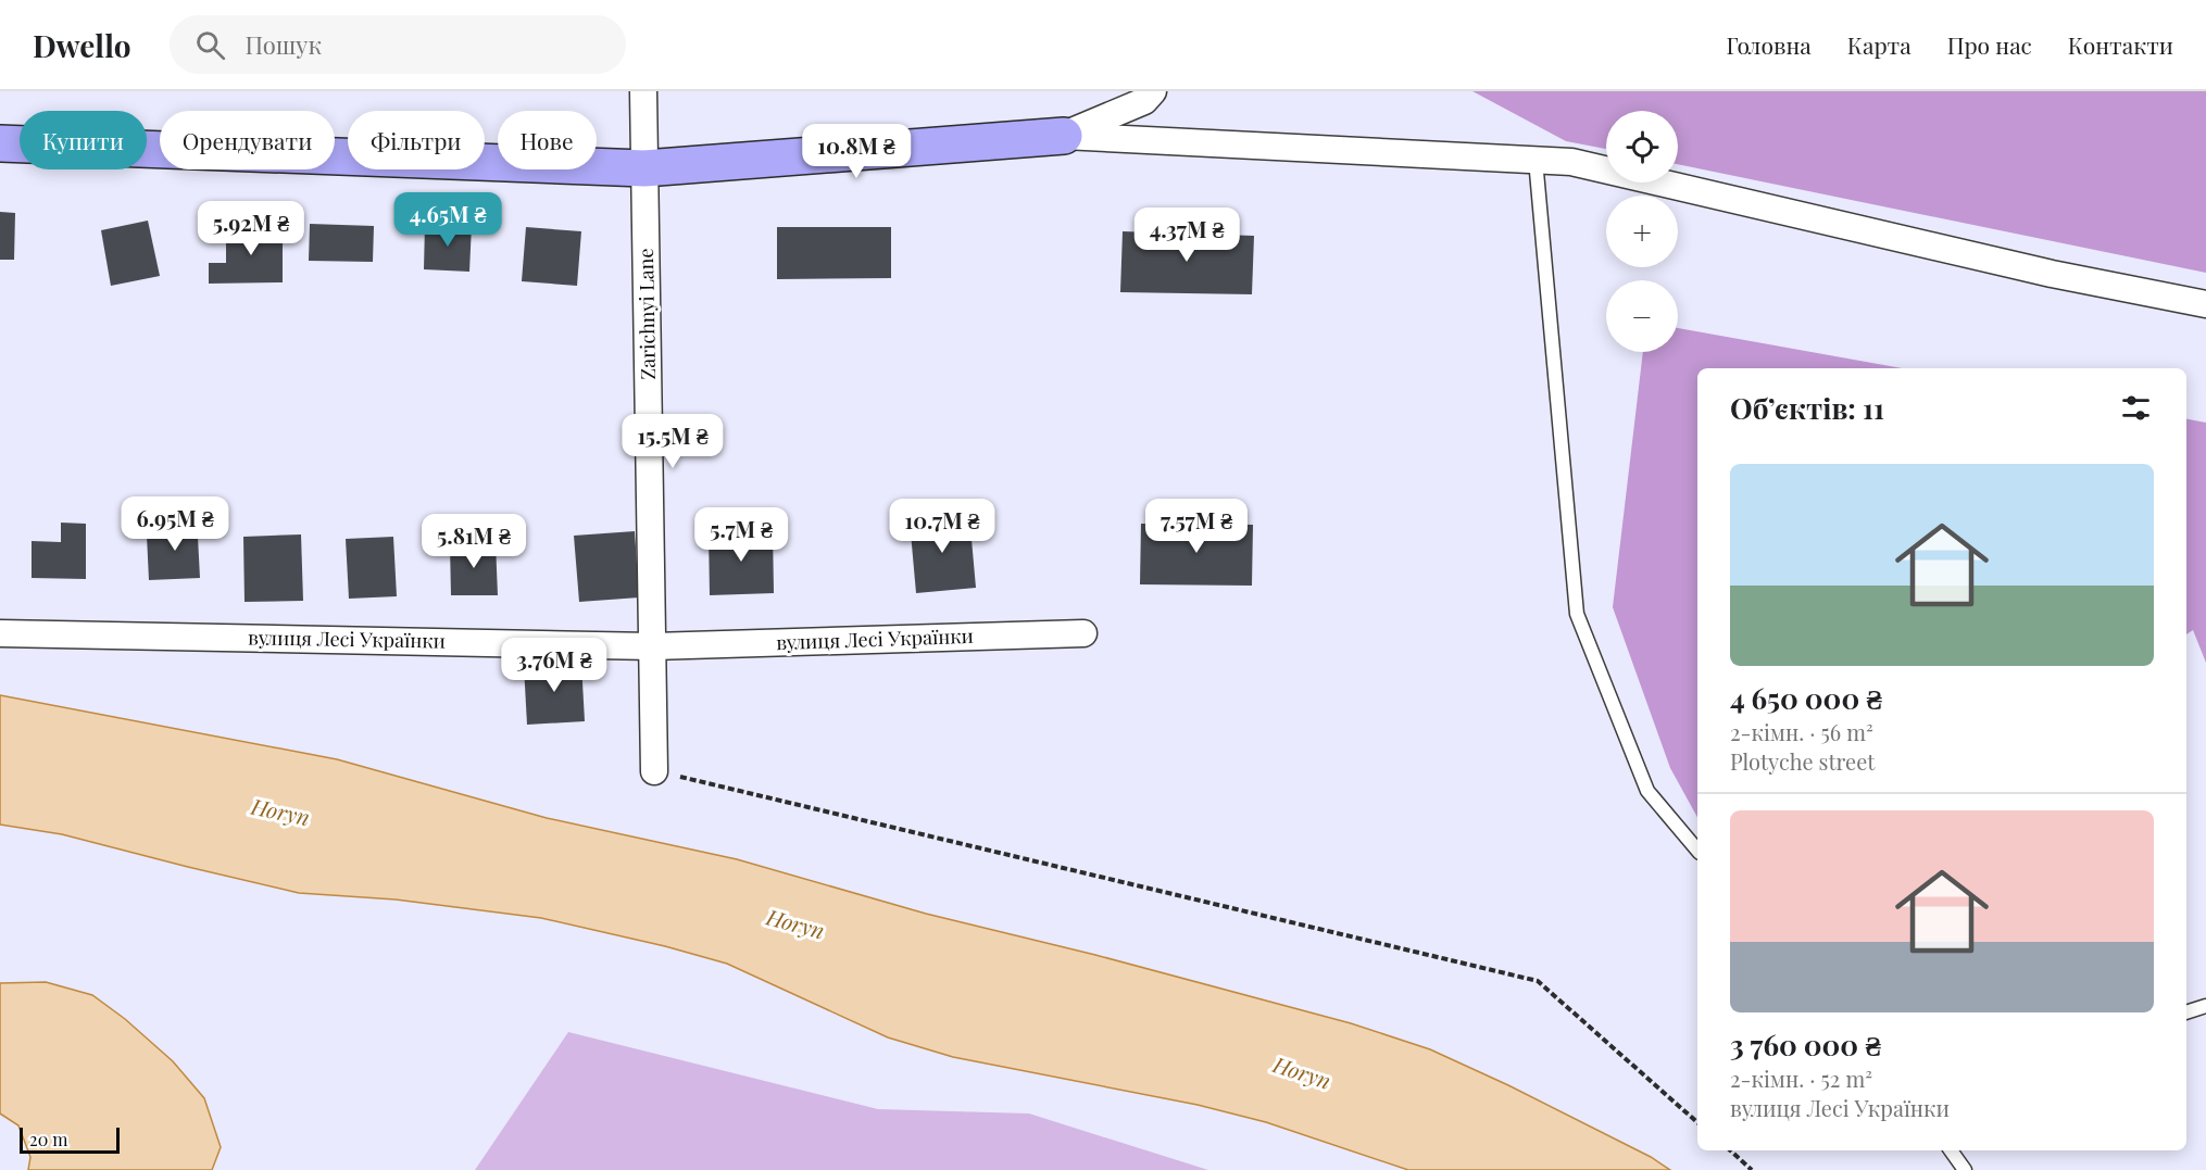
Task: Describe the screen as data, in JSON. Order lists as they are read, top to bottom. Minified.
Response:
{"streets":{"street":["Zarichnyi Lane","вулиця Лесі Українки"]},"crossings":[["Zarichnyi Lane","вулиця Лесі Українки"]],"water":["Horyn"],"scale_bar":"20 m","page":{"header":"Dwello","search":"Пошук","nav":["Головна","Карта","Про нас","Контакти"],"map_buttons":["+","−"],"chip":["Купити","Орендувати","Фільтри","Нове"],"price":["10.8M ₴","4.65M ₴","5.92M ₴","4.37M ₴","15.5M ₴","6.95M ₴","10.7M ₴","7.57M ₴","5.7M ₴","5.81M ₴","3.76M ₴"],"heading":"Об’єктів: 11","list":[{"name":"4 650 000 ₴","note":"2-кімн. · 56 m² · Plotyche street"},{"name":"3 760 000 ₴","note":"2-кімн. · 52 m² · вулиця Лесі Українки"}],"scale":"20 m"}}
